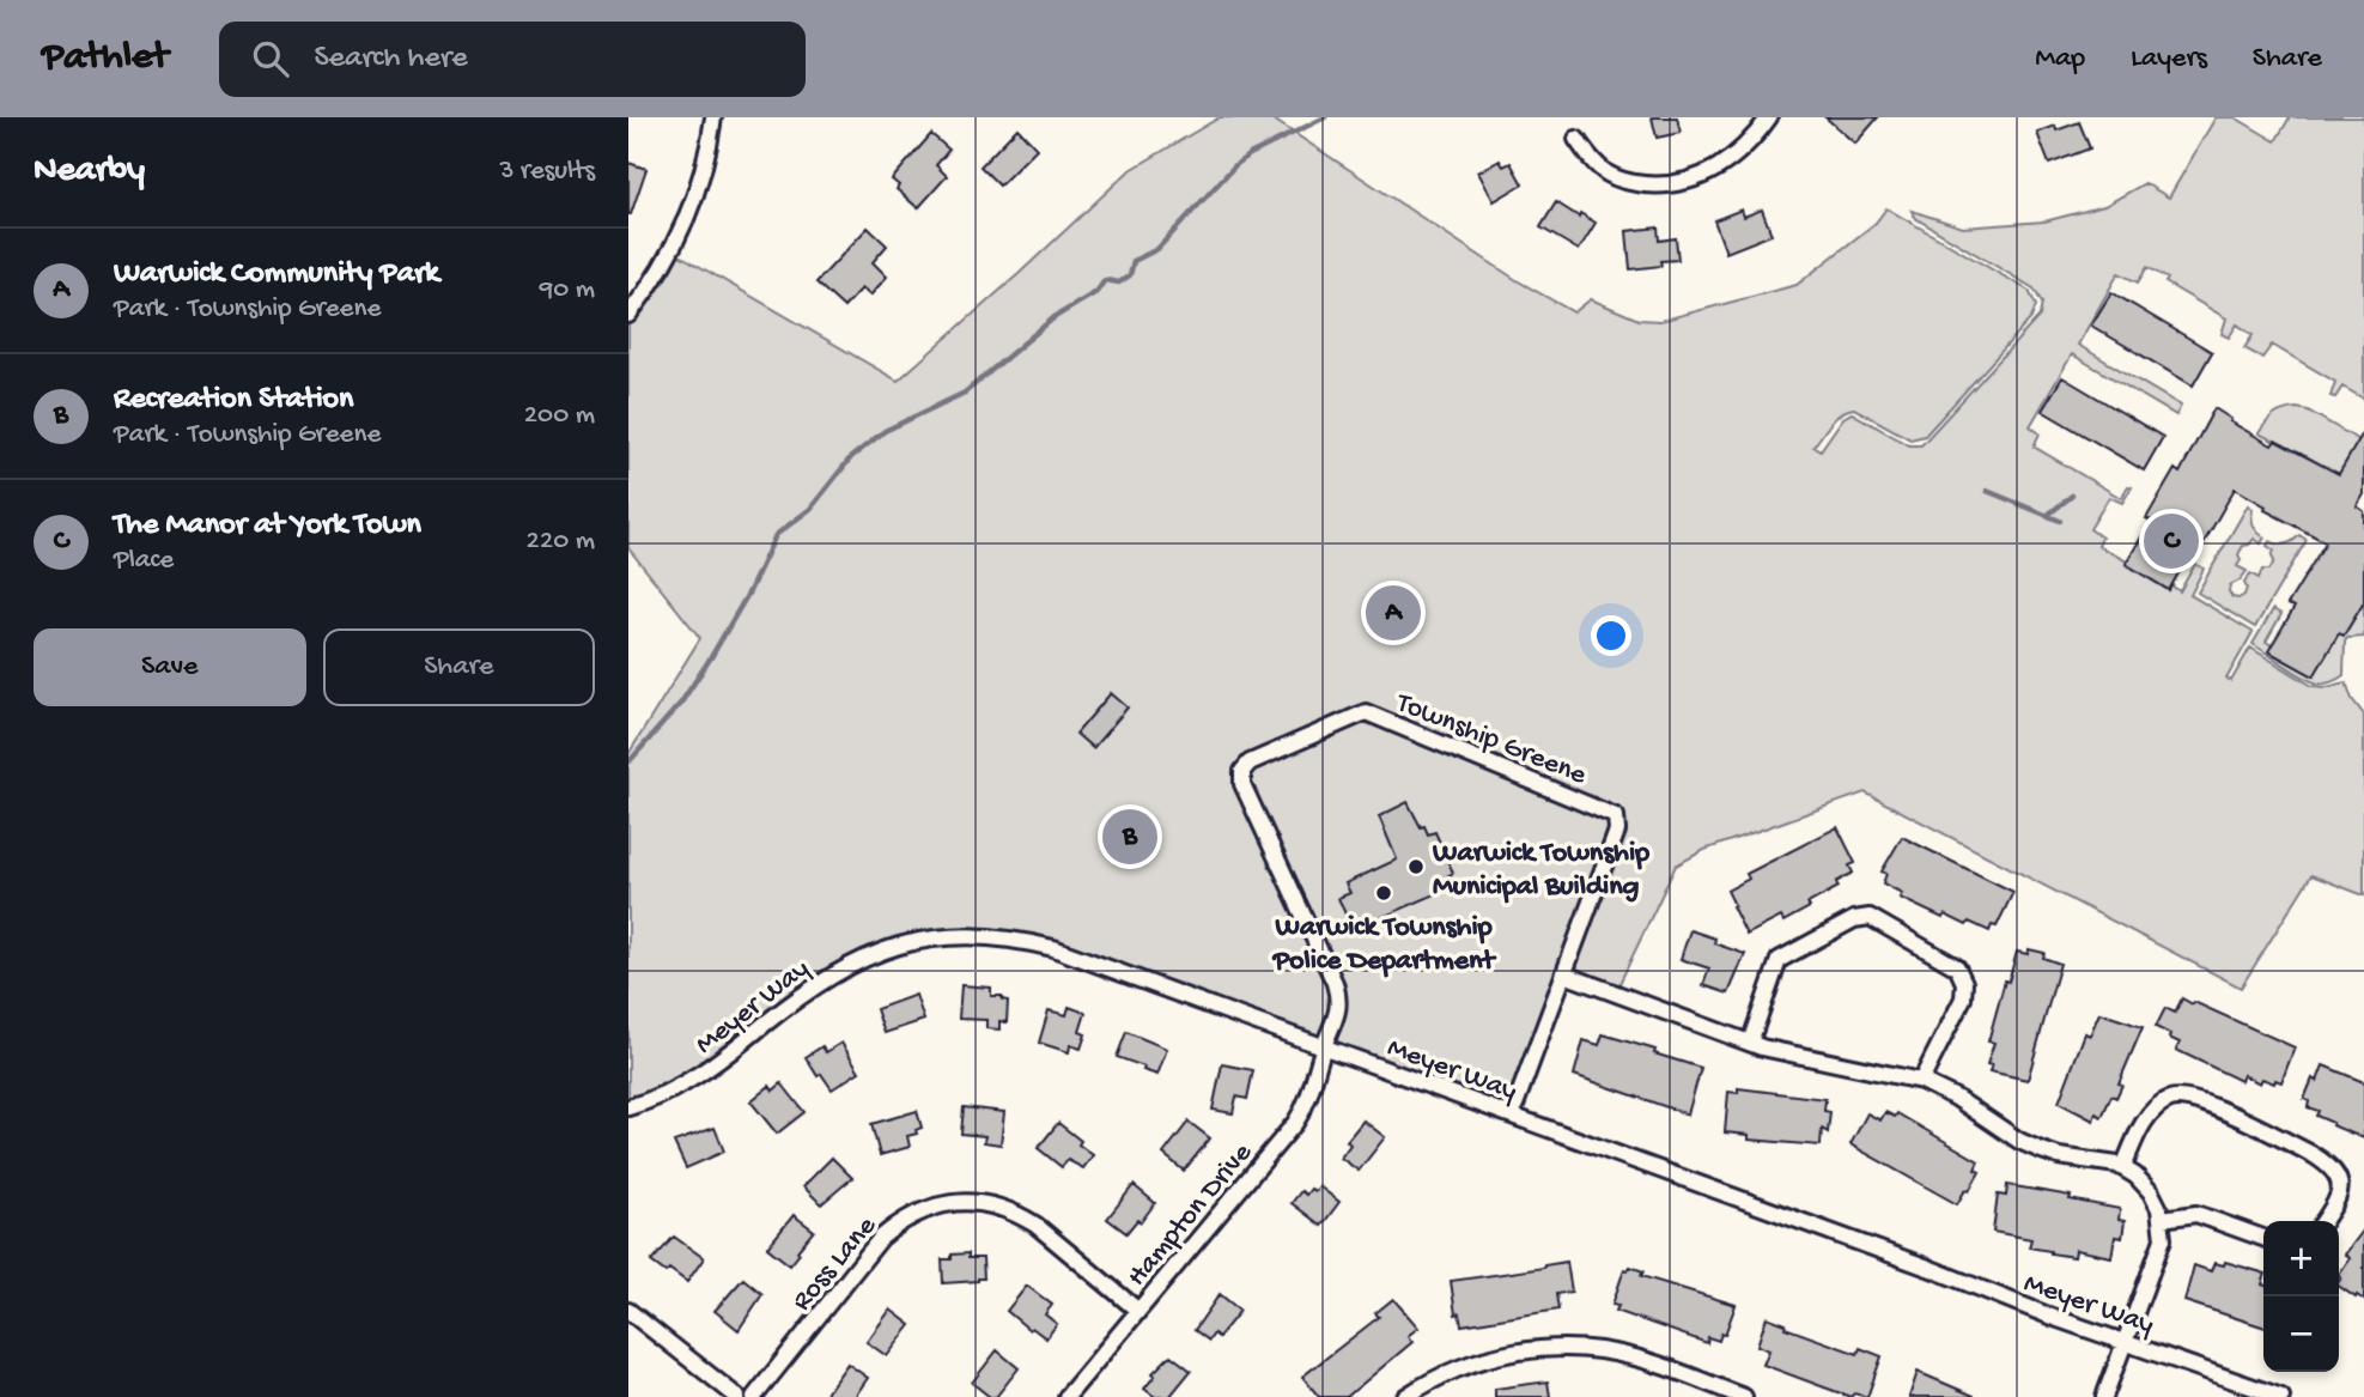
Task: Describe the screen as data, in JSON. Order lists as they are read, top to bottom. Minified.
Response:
{"streets":{"street":["Township Greene","Meyer Way","Hampton Drive","Ross Lane"]},"crossings":[["Township Greene","Meyer Way"],["Township Greene","Hampton Drive"],["Meyer Way","Hampton Drive"],["Hampton Drive","Ross Lane"]],"places":["Warwick Township Municipal Building","Warwick Township Police Department"],"page":{"header":"Pathlet","search":"Search here","nav":["Map","Layers","Share"],"heading":["Nearby","3 results"],"list":[{"mark":"A","name":"Warwick Community Park","note":"Park · Township Greene","value":"90 m"},{"mark":"B","name":"Recreation Station","note":"Park · Township Greene","value":"200 m"},{"mark":"C","name":"The Manor at York Town","note":"Place","value":"220 m"}],"pins":["C","A","B"],"buttons":["Save","Share"],"map_buttons":["+","−"]}}
